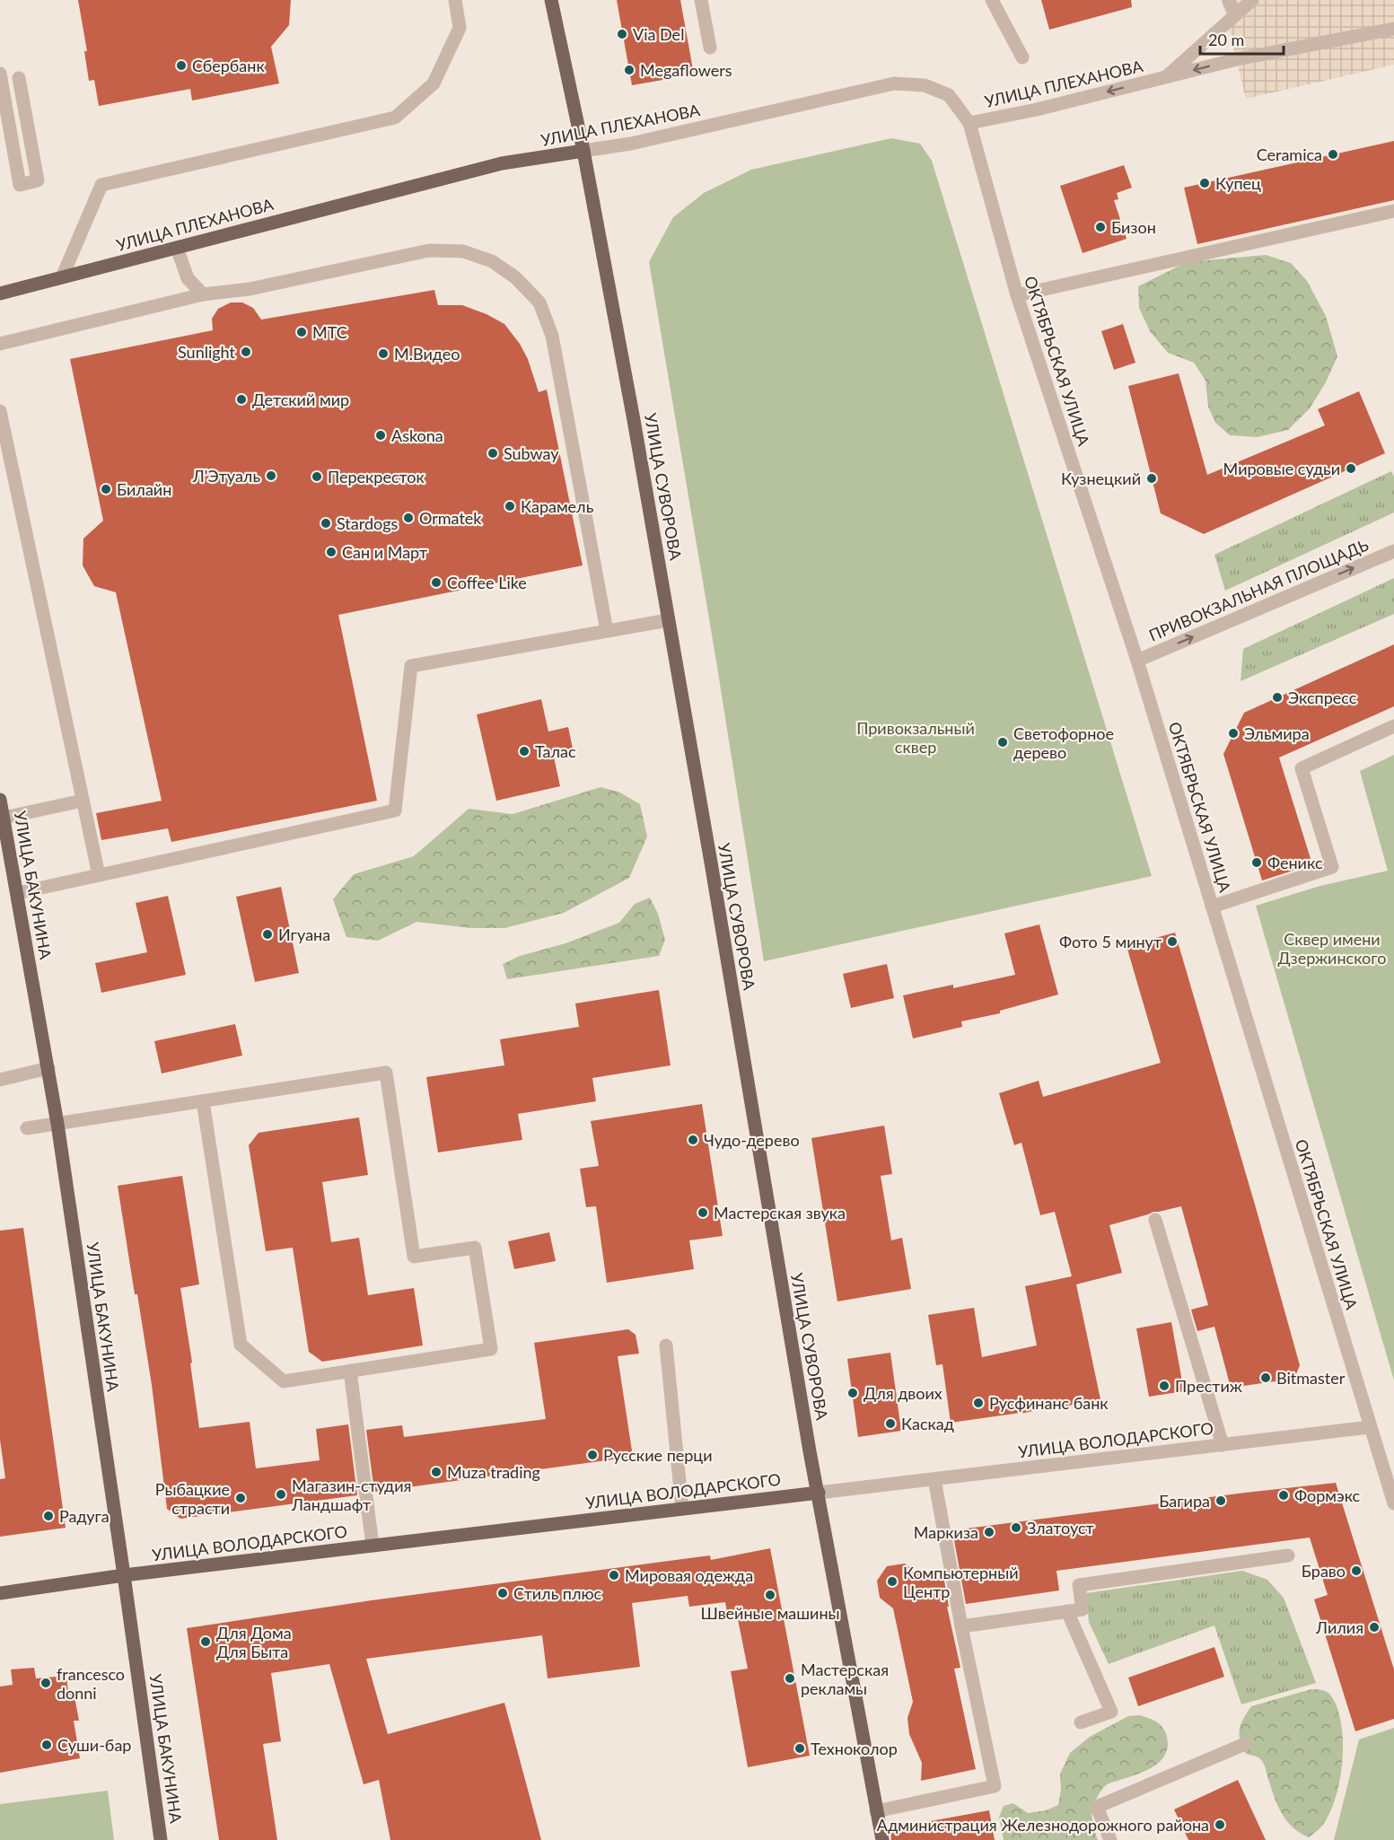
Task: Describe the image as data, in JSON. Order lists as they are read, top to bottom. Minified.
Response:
{"streets":{"main road":["УЛИЦА ПЛЕХАНОВА","УЛИЦА СУВОРОВА","УЛИЦА БАКУНИНА","УЛИЦА ВОЛОДАРСКОГО"],"street":["ОКТЯБРЬСКАЯ УЛИЦА","ПРИВОКЗАЛЬНАЯ ПЛОЩАДЬ"]},"crossings":[["УЛИЦА ПЛЕХАНОВА","ОКТЯБРЬСКАЯ УЛИЦА"],["УЛИЦА ПЛЕХАНОВА","УЛИЦА СУВОРОВА"],["ОКТЯБРЬСКАЯ УЛИЦА","ПРИВОКЗАЛЬНАЯ ПЛОЩАДЬ"],["ОКТЯБРЬСКАЯ УЛИЦА","УЛИЦА ВОЛОДАРСКОГО"],["УЛИЦА СУВОРОВА","УЛИЦА ВОЛОДАРСКОГО"],["УЛИЦА БАКУНИНА","УЛИЦА ВОЛОДАРСКОГО"]],"one_way":["ПРИВОКЗАЛЬНАЯ ПЛОЩАДЬ"],"parks":["Привокзальный сквер","Сквер имени Дзержинского"],"places":["Via Del","Сбербанк","Megaflowers","Ceramica","Купец","Бизон","МТС","Sunlight","М.Видео","Детский мир","Askona","Subway","Мировые судьи","Л'Этуаль","Перекресток","Кузнецкий","Билайн","Карамель","Ormatek","Stardogs","Сан и Март","Coffee Like","Экспресс","Эльмира","Светофорное дерево","Талас","Феникс","Игуана","Фото 5 минут","Чудо-дерево","Мастерская звука","Bitmaster","Престиж","Для двоих","Русфинанс банк","Каскад","Русские перци","Muza trading","Магазин-студия Ландшафт","Формэкс","Рыбацкие страсти","Багира","Радуга","Златоуст","Маркиза","Браво","Мировая одежда","Компьютерный Центр","Стиль плюс","Швейные машины","Лилия","Для Дома Для Быта","Мастерская рекламы","francesco donni","Суши-бар","Техноколор","Администрация Железнодорожного района"],"scale_bar":"20 m"}
